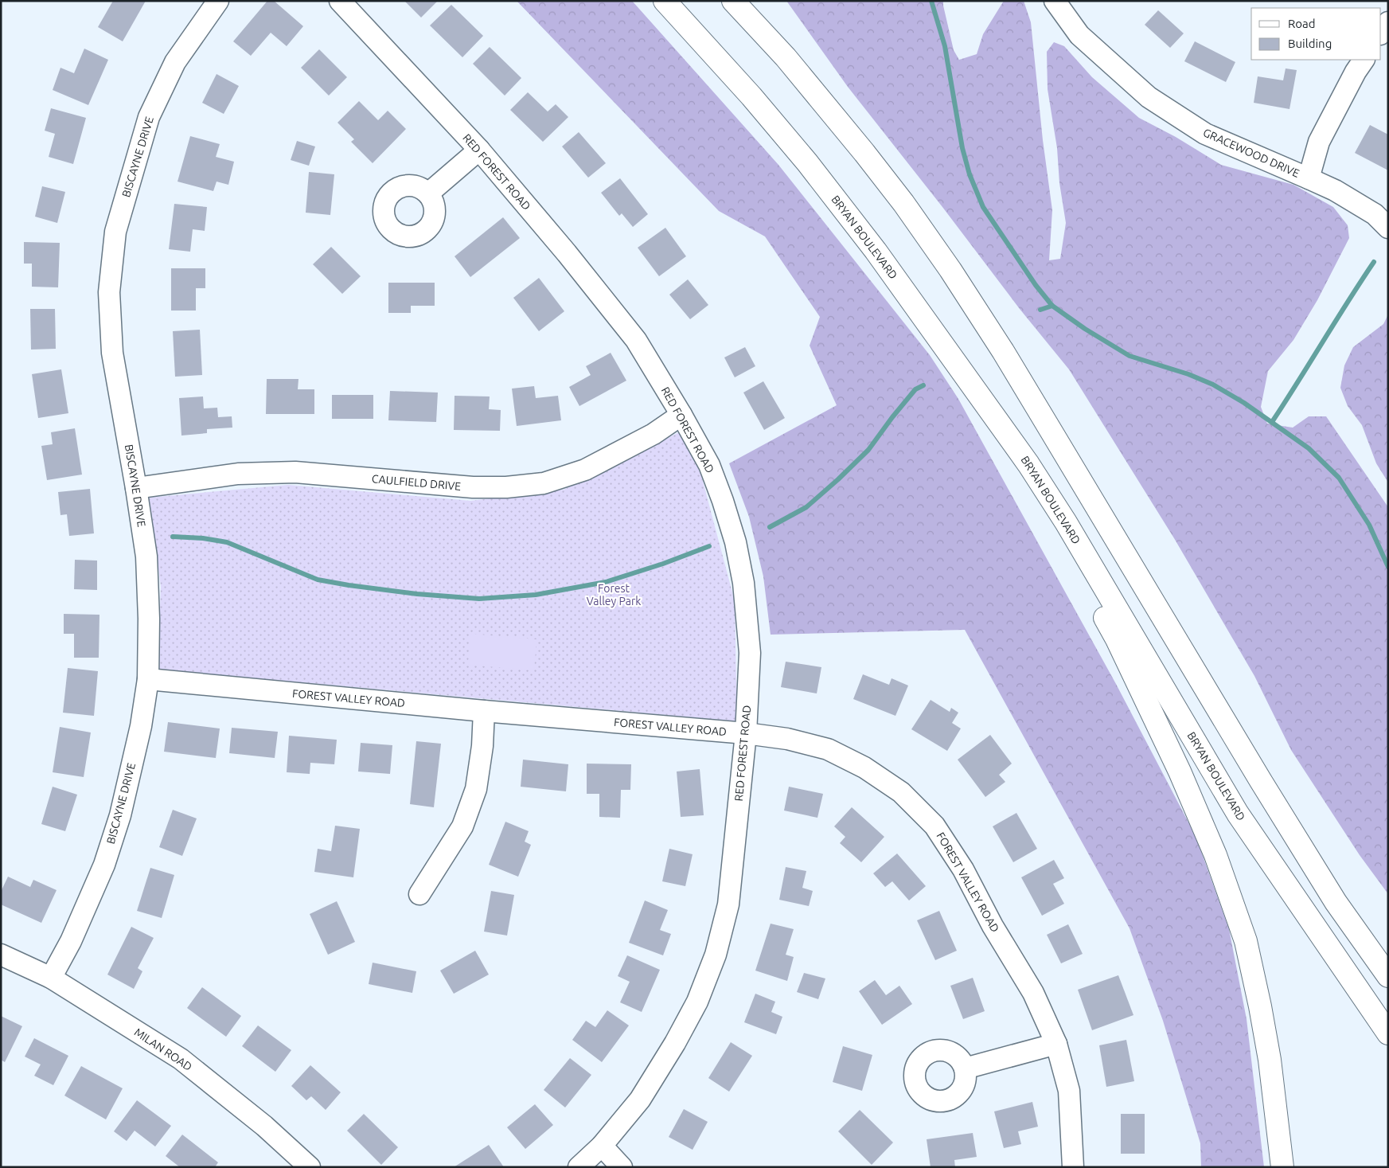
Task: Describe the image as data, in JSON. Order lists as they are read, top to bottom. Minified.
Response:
{"streets":{"highway":["BRYAN BOULEVARD"],"street":["GRACEWOOD DRIVE","BISCAYNE DRIVE","RED FOREST ROAD","CAULFIELD DRIVE","FOREST VALLEY ROAD","MILAN ROAD"]},"crossings":[["BISCAYNE DRIVE","CAULFIELD DRIVE"],["BISCAYNE DRIVE","FOREST VALLEY ROAD"],["BISCAYNE DRIVE","MILAN ROAD"],["RED FOREST ROAD","CAULFIELD DRIVE"],["RED FOREST ROAD","FOREST VALLEY ROAD"]],"parks":["Forest Valley Park"],"legend":["Road","Building"]}
